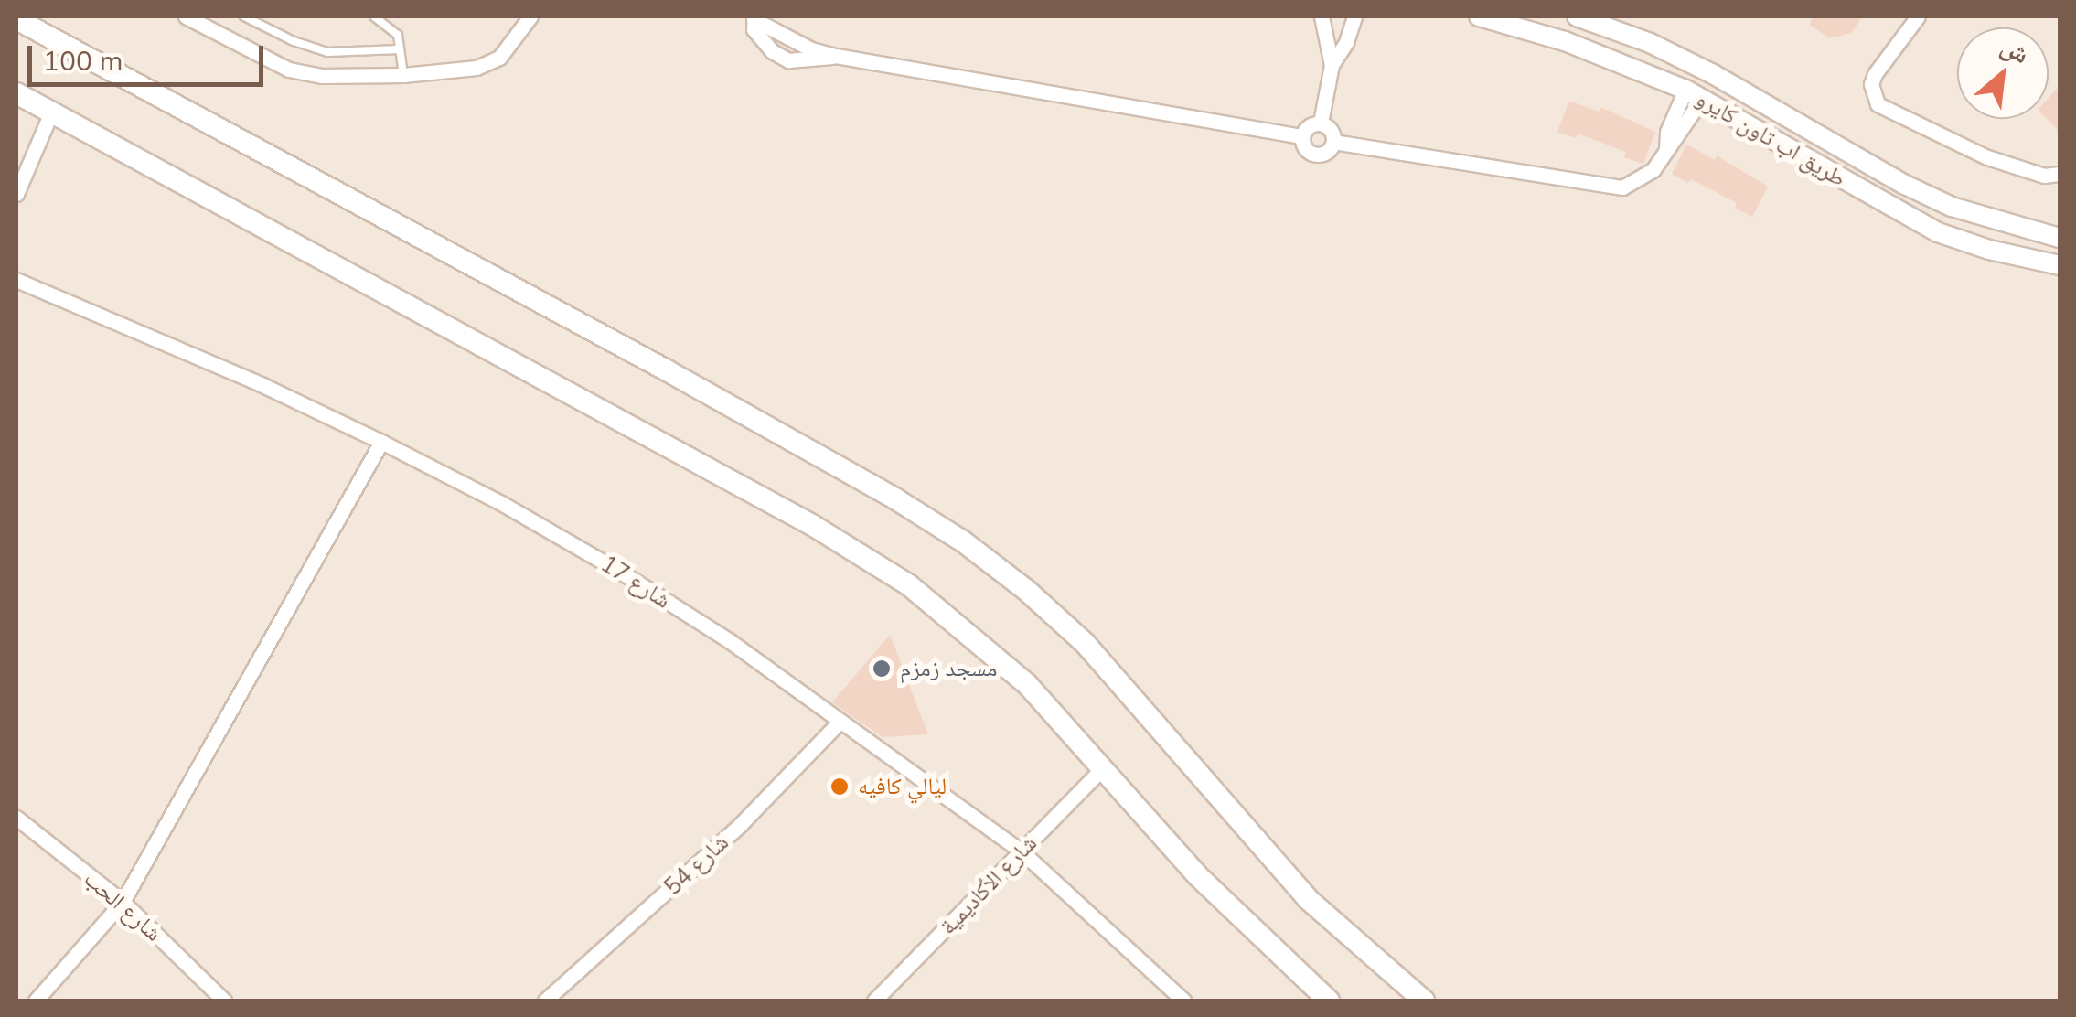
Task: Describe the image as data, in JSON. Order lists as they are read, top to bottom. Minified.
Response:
{"streets":{"street":["طريق اب تاون كايرو","شارع 17","شارع 54","شارع الأكاديمية","شارع الحب"]},"crossings":[["شارع 17","شارع 54"],["شارع 17","شارع الأكاديمية"]],"places":["مسجد زمزم","ليالي كافيه"],"scale_bar":"100 m","north":"top right"}
